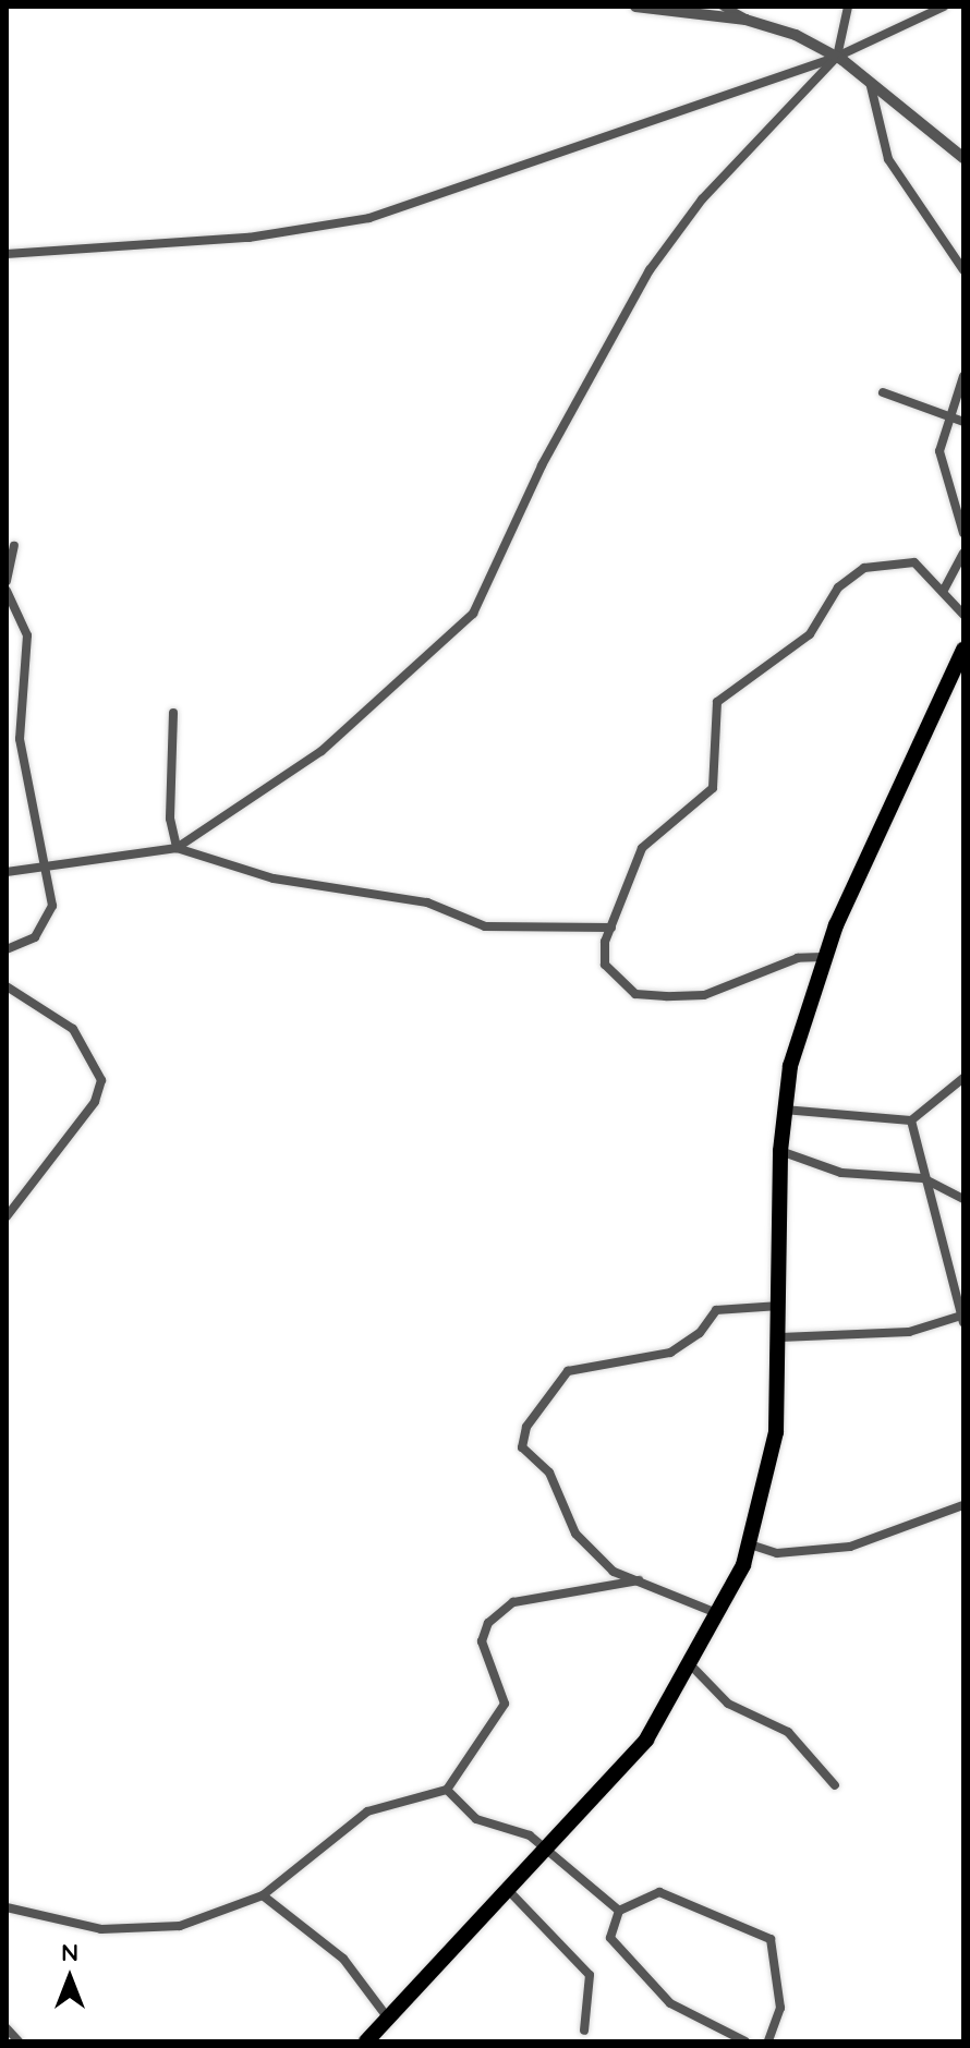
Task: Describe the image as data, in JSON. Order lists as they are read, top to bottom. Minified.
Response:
{"north":"top"}
